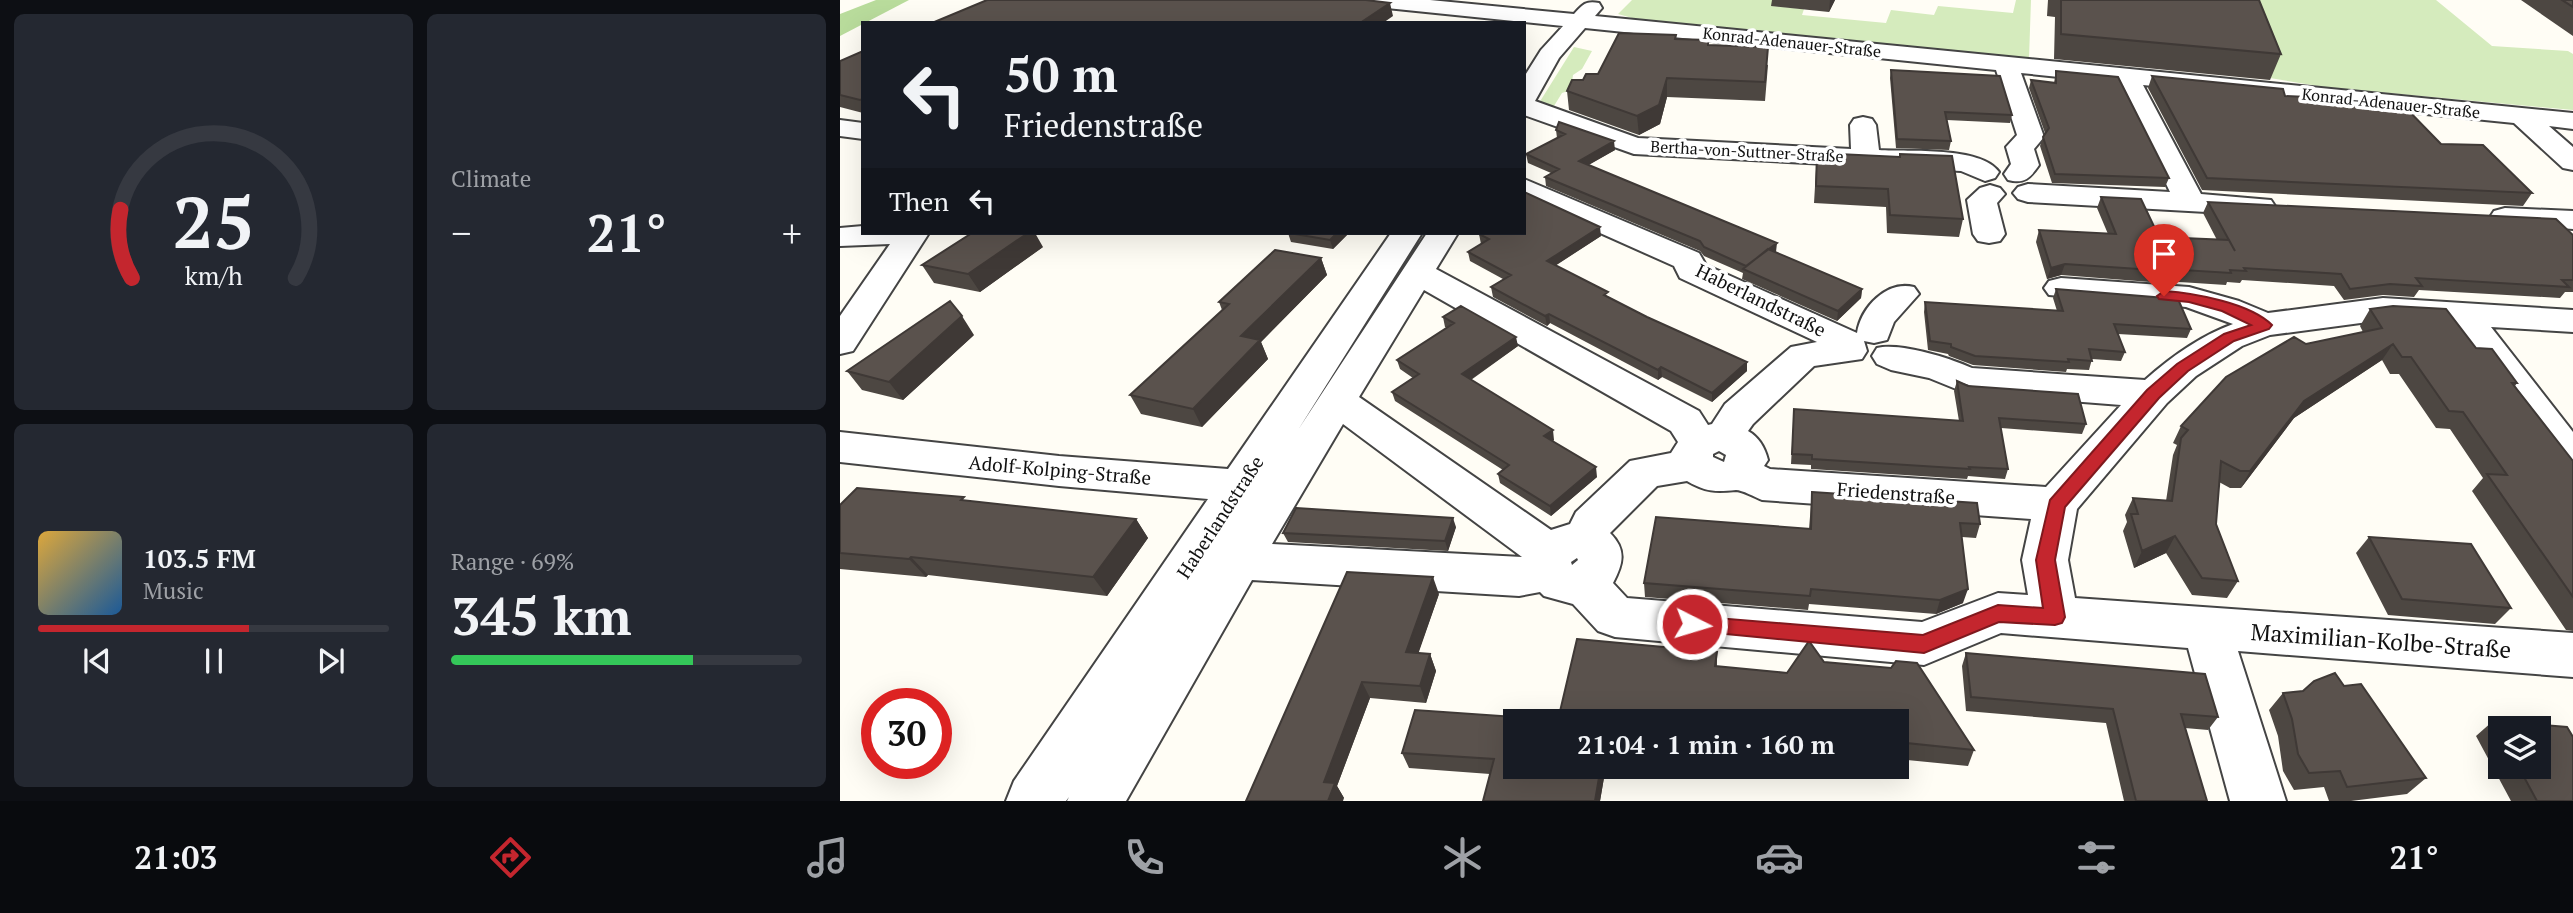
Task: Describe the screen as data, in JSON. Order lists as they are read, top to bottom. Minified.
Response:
{"streets":{"street":["Konrad-Adenauer-Straße","Bertha-von-Suttner-Straße","Haberlandstraße","Adolf-Kolping-Straße","Friedenstraße","Maximilian-Kolbe-Straße"]},"crossings":[["Haberlandstraße","Adolf-Kolping-Straße"]],"page":{"tile":["Climate",["Range · 69%","345 km"]],"turn":["50 m","Friedenstraße"],"then":"Then","heat":["−","21°","+"],"song":["103.5 FM","Music"],"limit":"30","trip":"21:04 · 1 min · 160 m","tabs":["21:03","21°"],"gauge":["25","km/h"]}}
